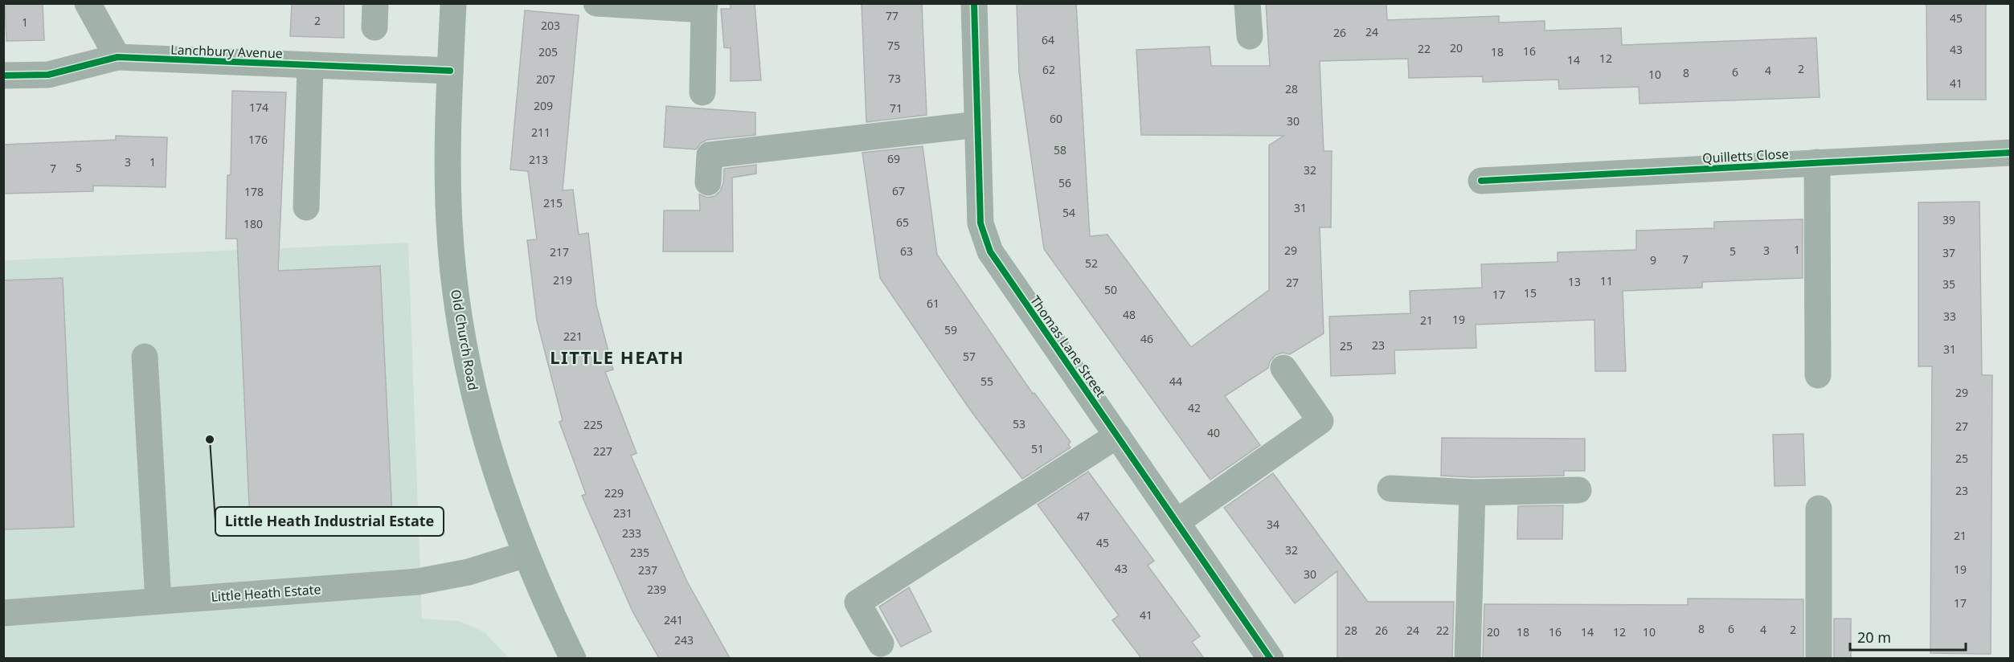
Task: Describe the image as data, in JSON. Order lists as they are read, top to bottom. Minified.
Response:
{"streets":{"main road":["Old Church Road"],"street":["Lanchbury Avenue","Quilletts Close","Thomas Lane Street","Little Heath Estate"]},"crossings":[["Lanchbury Avenue","Old Church Road"],["Old Church Road","Little Heath Estate"]],"districts":["LITTLE HEATH"],"places":["Little Heath Industrial Estate"],"house_numbers":["77","45","2","1","203","24","26","64","75","20","22","43","16","205","18","12","14","2","62","4","6","8","10","73","207","41","28","209","174","71","60","30","211","176","58","69","213","3","1","5","7","32","56","67","178","215","31","54","39","65","180","1","29","3","63","5","217","37","7","9","52","219","11","13","27","35","50","15","17","61","48","33","19","21","59","221","46","23","25","31","57","55","44","29","42","53","225","27","40","51","227","25","23","229","231","47","34","233","21","45","32","235","43","19","237","30","239","17","41","241","8","6","4","2","28","26","24","22","20","18","16","14","12","10","243"],"scale_bar":"20 m"}
